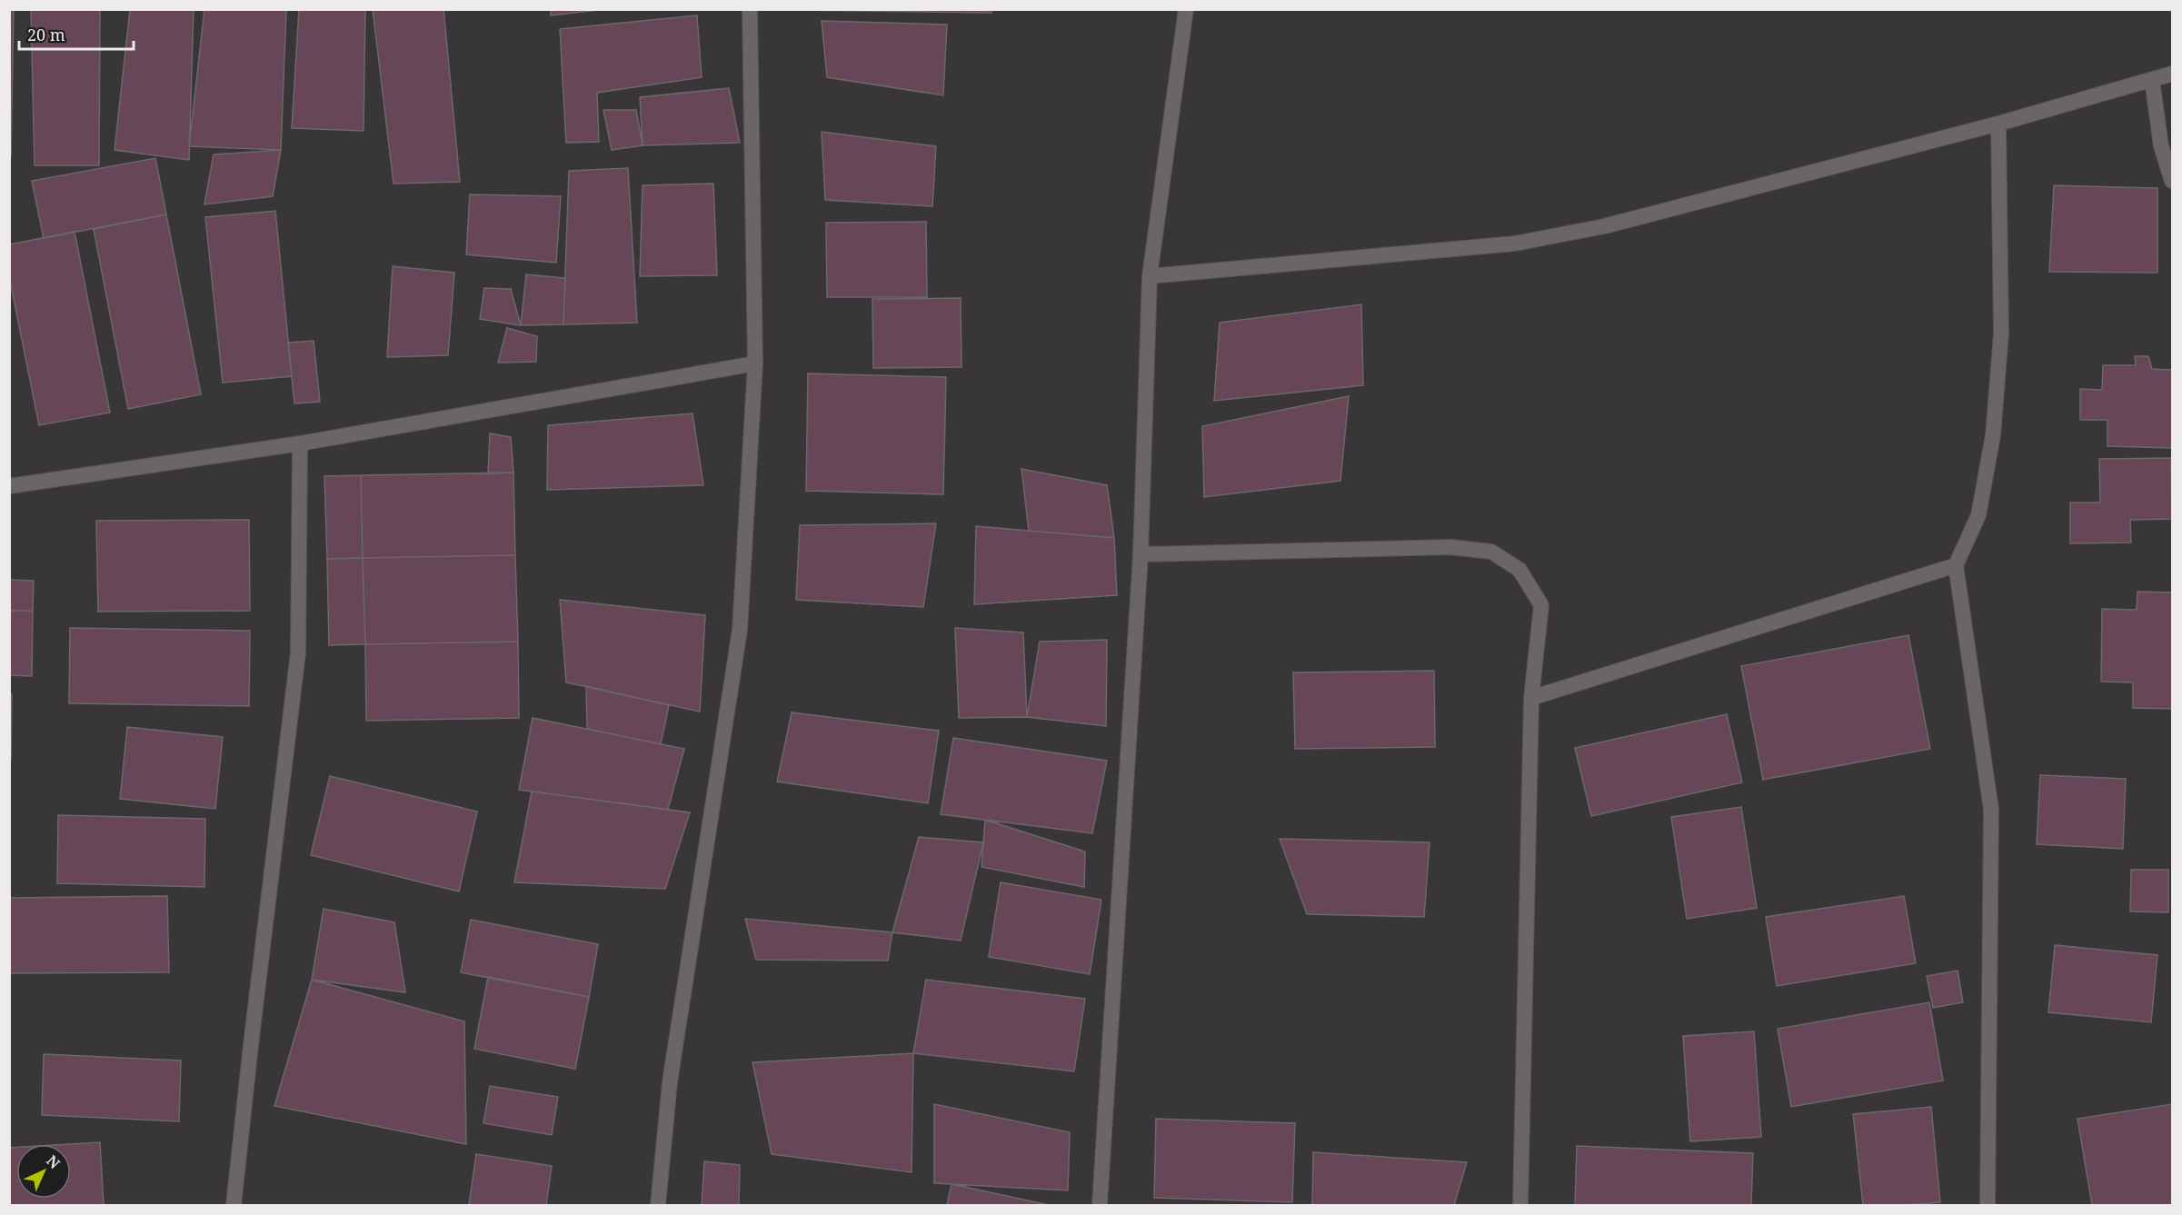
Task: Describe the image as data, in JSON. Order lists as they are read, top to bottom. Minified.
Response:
{"scale_bar":"20 m","north":"top right"}
